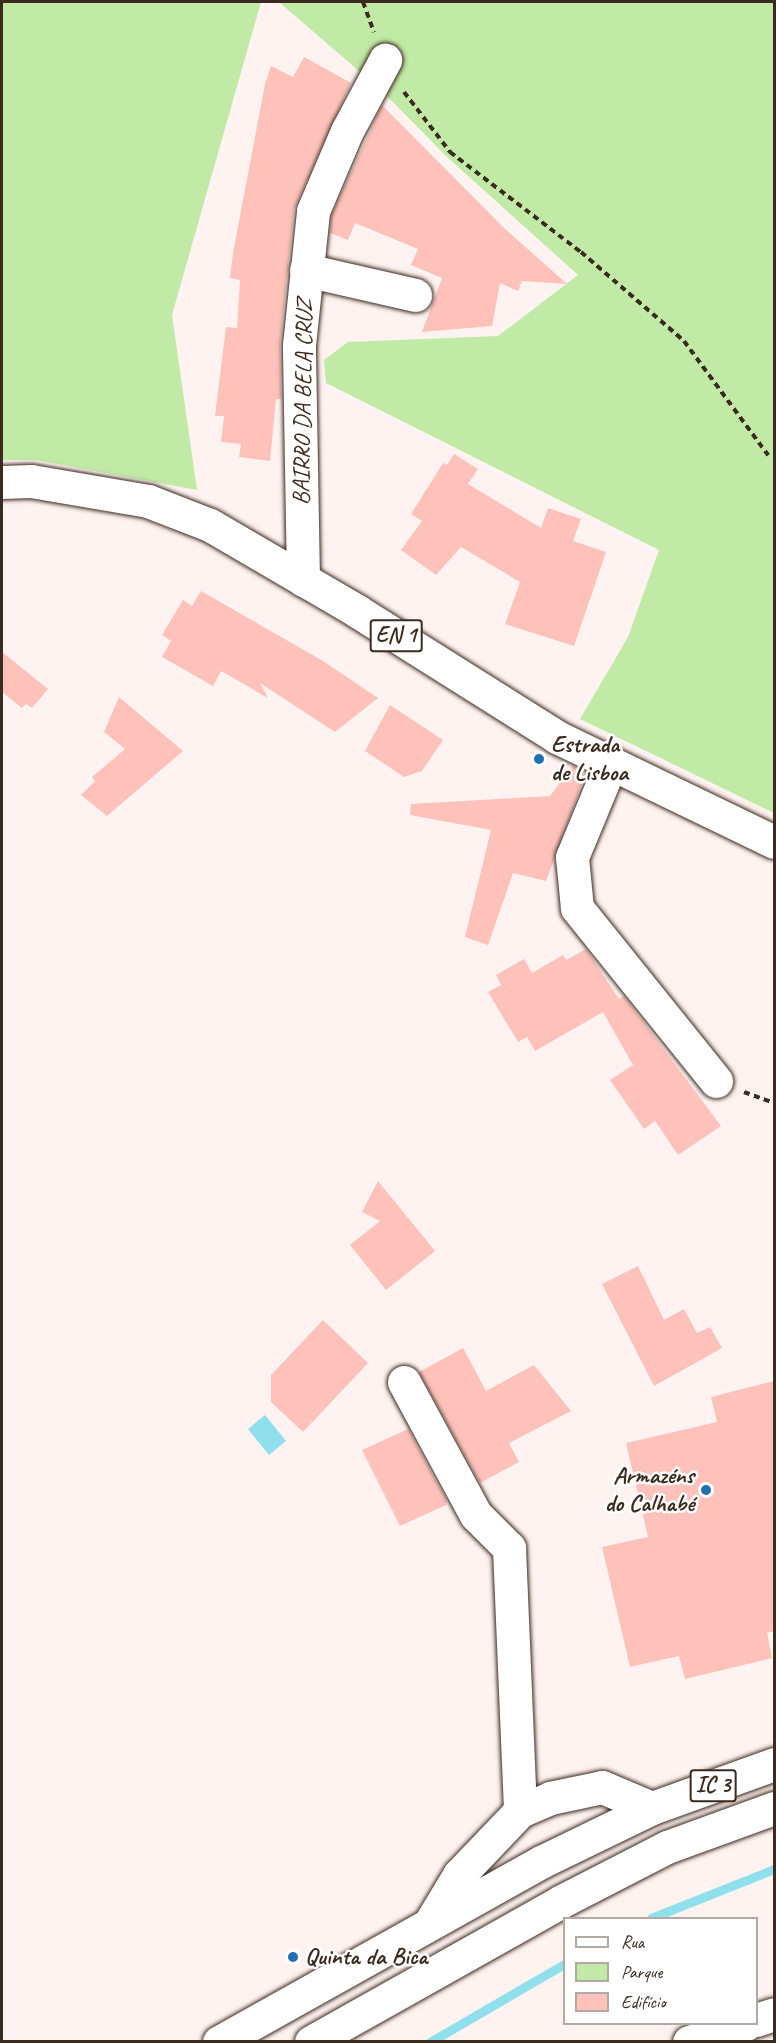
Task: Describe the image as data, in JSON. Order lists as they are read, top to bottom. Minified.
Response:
{"streets":{"main road":["BAIRRO DA BELA CRUZ","EN 1","IC 3"]},"crossings":[["BAIRRO DA BELA CRUZ","EN 1"]],"places":["Estrada de Lisboa","Armazéns do Calhabé","Quinta da Bica"],"legend":["Rua","Parque","Edifício"]}
